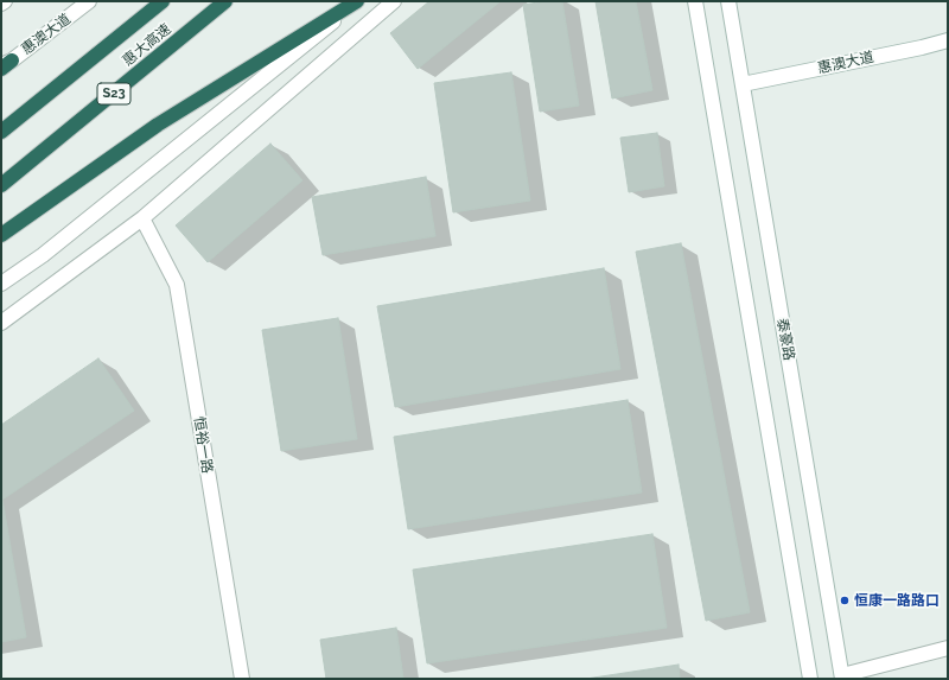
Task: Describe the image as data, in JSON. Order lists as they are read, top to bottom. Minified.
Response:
{"streets":{"highway":["惠大高速","S23"],"street":["惠澳大道","泰豪路","恒裕一路"]},"crossings":[["惠澳大道","泰豪路"]],"places":["恒康一路路口"]}
